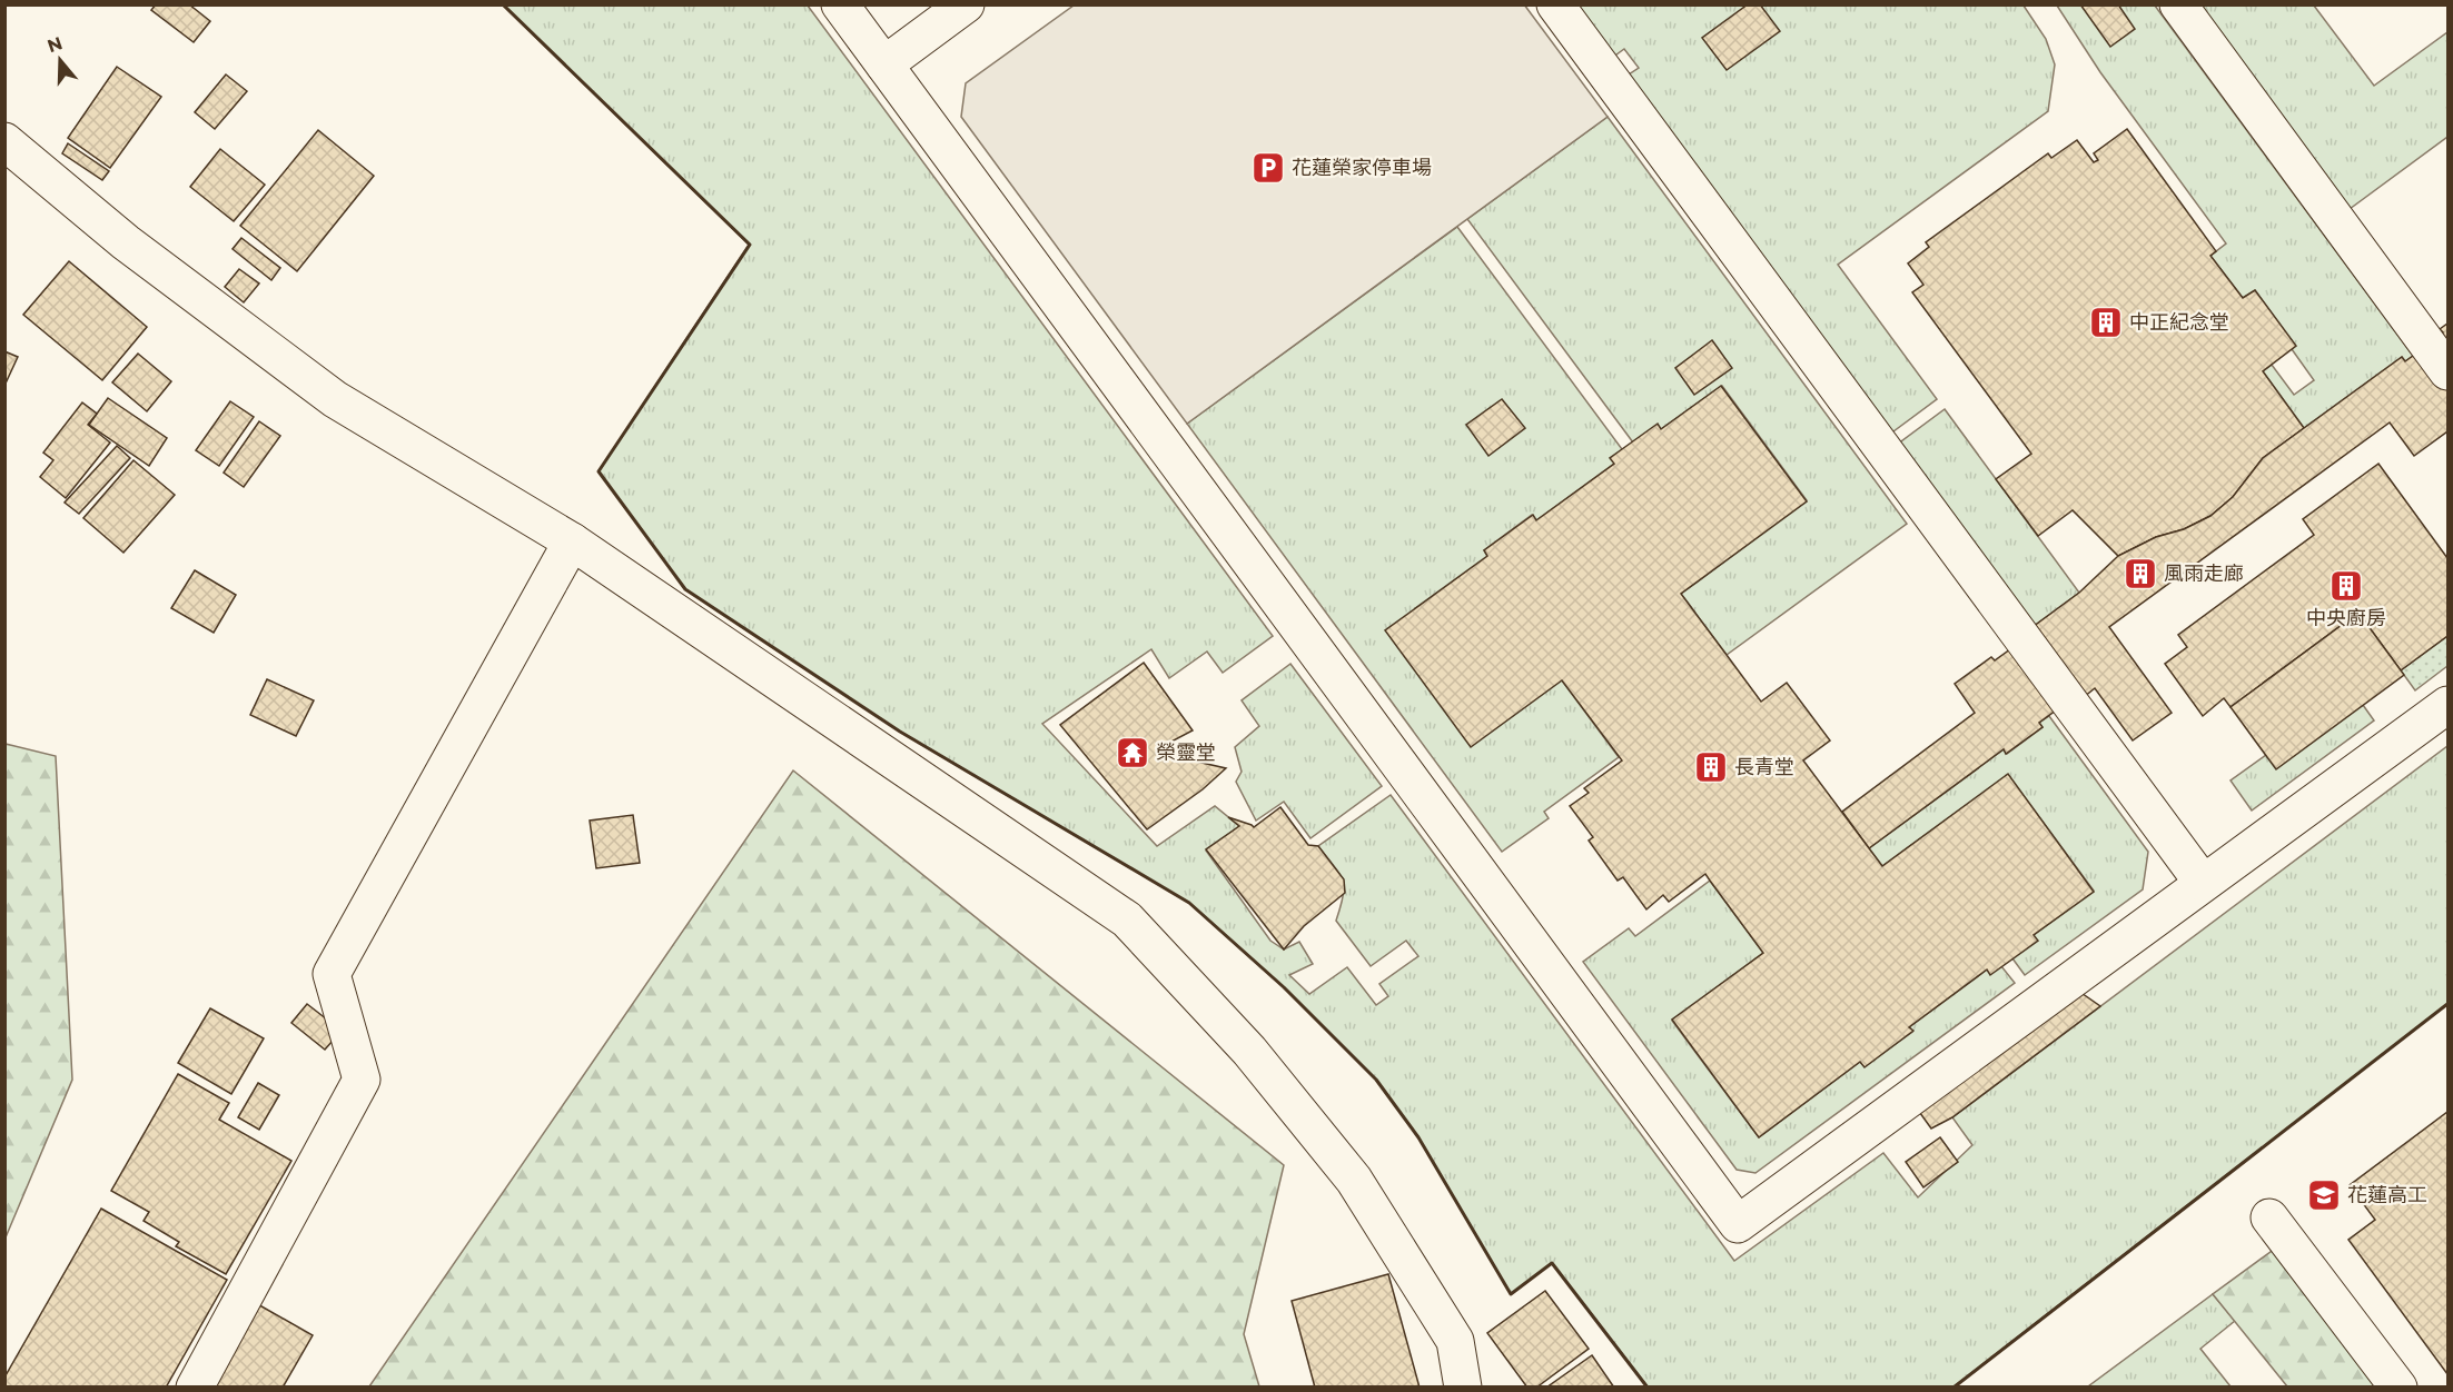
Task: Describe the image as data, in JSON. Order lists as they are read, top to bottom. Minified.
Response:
{"places":{"parking":["花蓮榮家停車場"],"building":["中正紀念堂","風雨走廊","中央廚房","長青堂"],"temple":["榮靈堂"],"school or university":["花蓮高工"]},"north":"top"}
